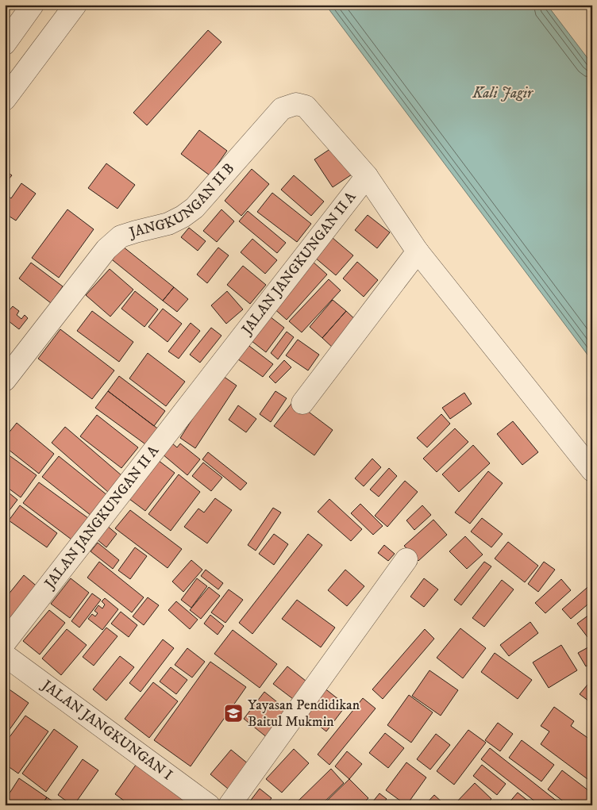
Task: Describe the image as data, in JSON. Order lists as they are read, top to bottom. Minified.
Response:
{"streets":{"street":["JANGKUNGAN II B","JALAN JANGKUNGAN II A","JALAN JANGKUNGAN I"]},"crossings":[["JANGKUNGAN II B","JALAN JANGKUNGAN II A"]],"water":["Kali Jagir"],"places":{"school or university":["Yayasan Pendidikan Baitul Mukmin"]}}
